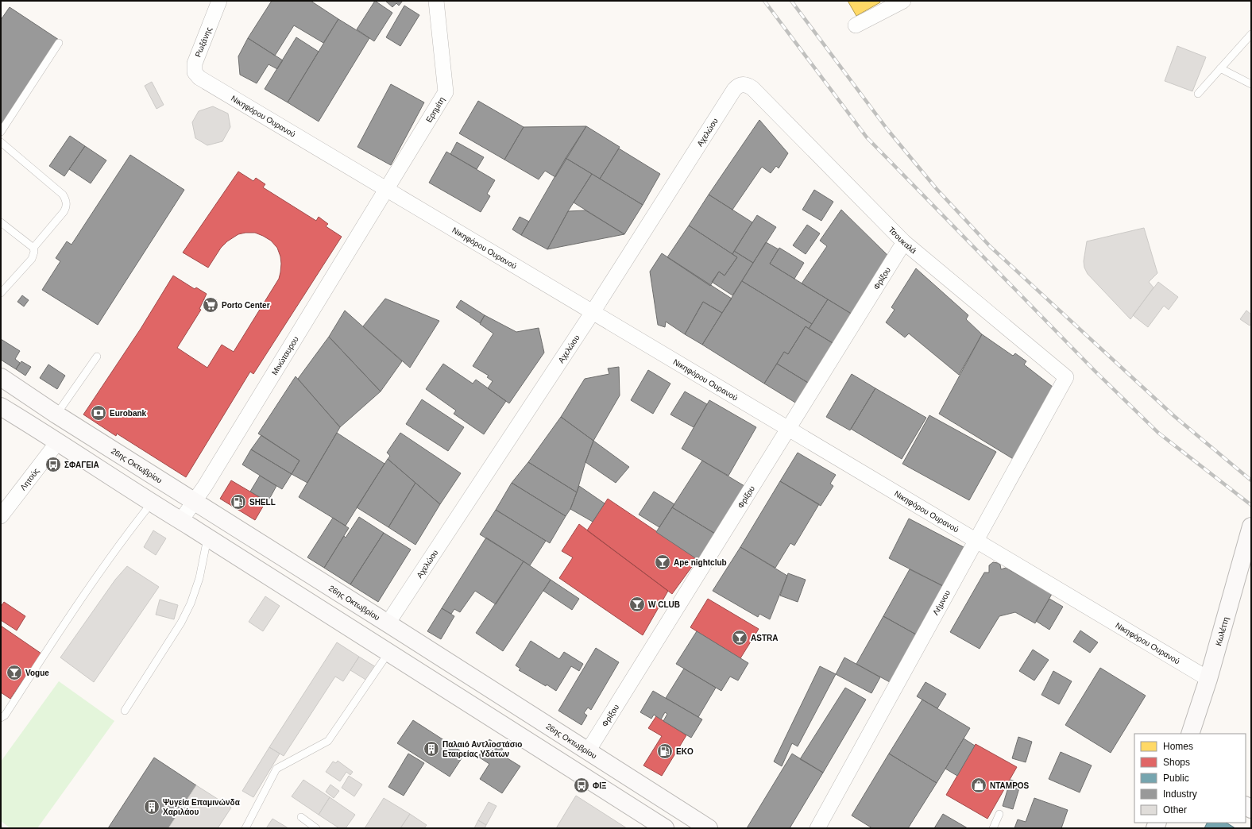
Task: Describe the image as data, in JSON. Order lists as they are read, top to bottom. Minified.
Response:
{"streets":{"main road":["26ης Οκτωβρίου","Κωλέττη"],"street":["Ρωξάνης","Ερημίτη","Νικηφόρου Ουρανού","Αχελώου","Τσουκαλά","Φρίξου","Μινώταυρου","Λητούς","Λήμνου"]},"crossings":[["Ρωξάνης","Νικηφόρου Ουρανού"],["Ερημίτη","Νικηφόρου Ουρανού"],["Ερημίτη","Μινώταυρου"],["Νικηφόρου Ουρανού","Αχελώου"],["Νικηφόρου Ουρανού","Φρίξου"],["Νικηφόρου Ουρανού","Μινώταυρου"],["Νικηφόρου Ουρανού","Λήμνου"],["Νικηφόρου Ουρανού","Κωλέττη"],["Αχελώου","Τσουκαλά"],["Αχελώου","26ης Οκτωβρίου"],["Τσουκαλά","Φρίξου"],["Τσουκαλά","Λήμνου"],["Φρίξου","26ης Οκτωβρίου"],["Μινώταυρου","26ης Οκτωβρίου"]],"places":{"supermarket":["Porto Center"],"bank":["Eurobank"],"bus stop":["ΣΦΑΓΕΙΑ","ΦΙΞ"],"fuel station":["SHELL","EKO"],"bar":["Ape nightclub","W CLUB","ASTRA","Vogue"],"building":["Παλαιό Αντλιοστάσιο Εταιρείας Υδάτων","Ψυγεία Επαμινώνδα Χαριλάου"],"shop":["NTAMPOS"]},"legend":["Homes","Shops","Public","Industry","Other"]}
